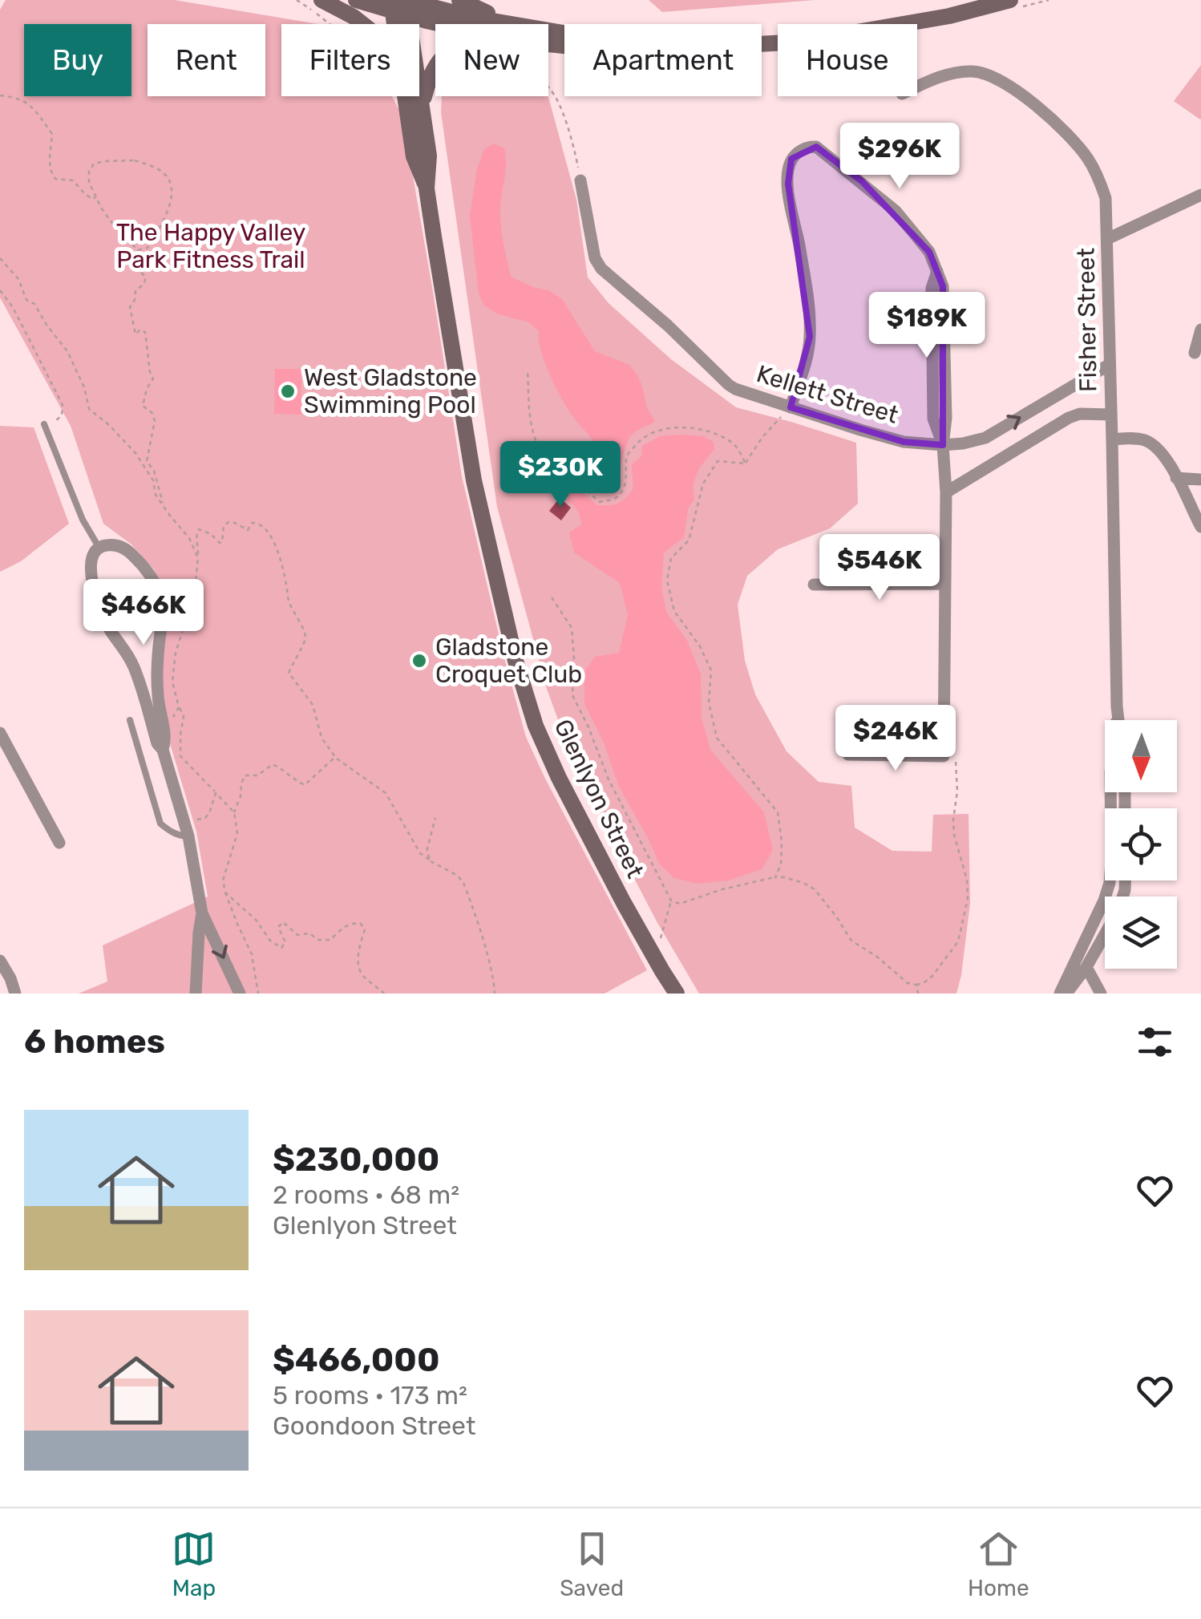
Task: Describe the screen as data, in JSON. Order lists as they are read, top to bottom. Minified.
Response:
{"streets":{"main road":["Glenlyon Street"],"street":["Fisher Street","Kellett Street"]},"crossings":[["Fisher Street","Kellett Street"]],"parks":["The Happy Valley Park Fitness Trail"],"places":["West Gladstone Swimming Pool","Gladstone Croquet Club"],"north":"bottom","page":{"chip":["Buy","Rent","Filters","New","Apartment","House"],"price":["$296K","$189K","$230K","$546K","$466K","$246K"],"heading":"6 homes","list":[{"name":"$230,000","note":"2 rooms · 68 m² · Glenlyon Street"},{"name":"$466,000","note":"5 rooms · 173 m² · Goondoon Street"}],"tabs":["Map","Saved","Home"]}}
